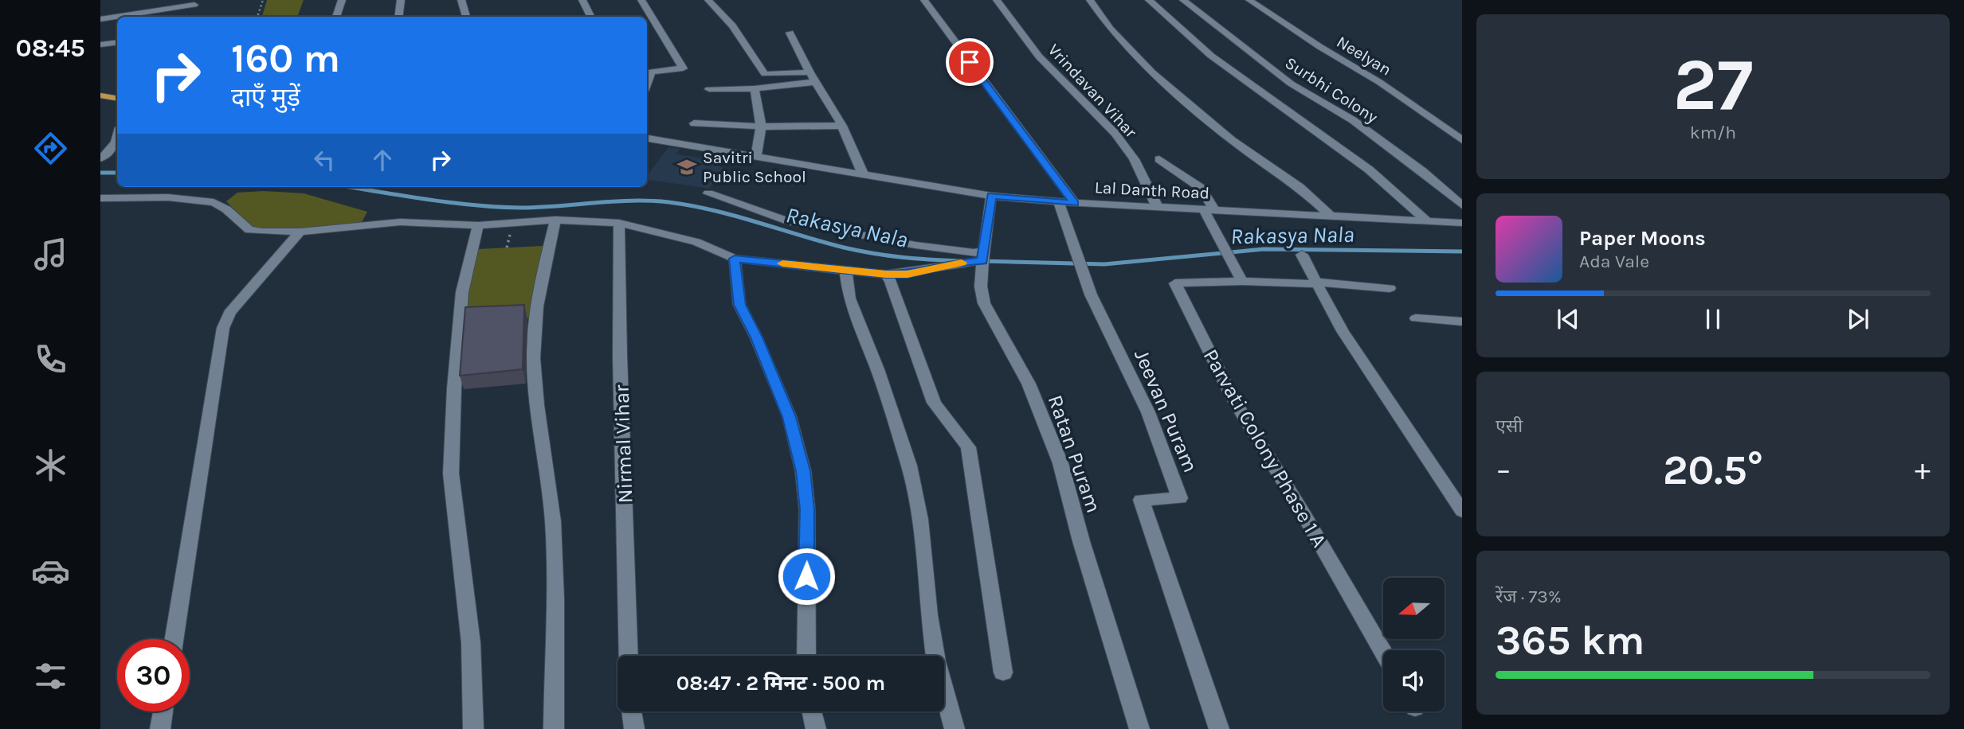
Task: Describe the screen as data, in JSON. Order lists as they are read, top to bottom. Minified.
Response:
{"streets":{"street":["Neelyan","Surbhi Colony","Vrindavan Vihar","Lal Danth Road","Jeevan Puram","Nirmal Vihar","Parvati Colony Phase 1 A","Ratan Puram"]},"crossings":[["Vrindavan Vihar","Lal Danth Road"],["Lal Danth Road","Jeevan Puram"],["Lal Danth Road","Ratan Puram"]],"water":["Rakasya Nala"],"places":{"school or university":["Savitri Public School"]},"north":"left","page":{"tabs":"08:45","tile":[["27","km/h"],"एसी",["रेंज · 73%","365 km"]],"turn":["160 m","दाएँ मुड़ें"],"song":["Paper Moons","Ada Vale"],"heat":["−","20.5°","+"],"limit":"30","trip":"08:47 · 2 मिनट · 500 m"}}
